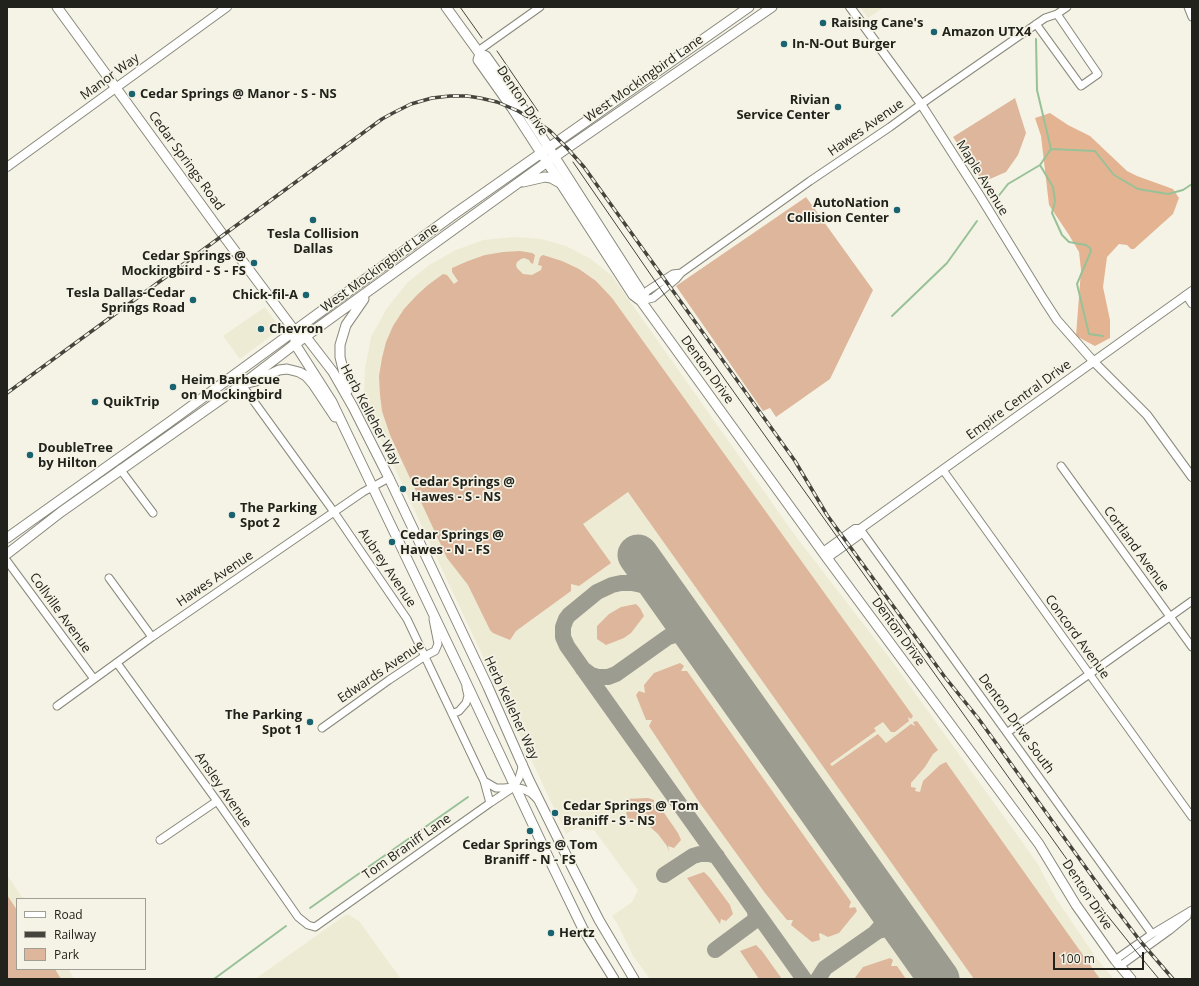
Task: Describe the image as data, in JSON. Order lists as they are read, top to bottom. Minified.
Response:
{"streets":{"main road":["West Mockingbird Lane","Denton Drive","Cedar Springs Road","Herb Kelleher Way"],"street":["Manor Way","Hawes Avenue","Maple Avenue","Empire Central Drive","Cortland Avenue","Aubrey Avenue","Collville Avenue","Concord Avenue","Edwards Avenue","Denton Drive South","Ansley Avenue","Tom Braniff Lane"]},"crossings":[["Manor Way","Cedar Springs Road"],["West Mockingbird Lane","Denton Drive"],["West Mockingbird Lane","Cedar Springs Road"],["West Mockingbird Lane","Herb Kelleher Way"],["West Mockingbird Lane","Aubrey Avenue"],["Denton Drive","Hawes Avenue"],["Denton Drive","Empire Central Drive"],["Hawes Avenue","Maple Avenue"],["Hawes Avenue","Herb Kelleher Way"],["Hawes Avenue","Aubrey Avenue"],["Hawes Avenue","Collville Avenue"],["Hawes Avenue","Ansley Avenue"],["Cedar Springs Road","Herb Kelleher Way"],["Maple Avenue","Empire Central Drive"],["Empire Central Drive","Concord Avenue"],["Empire Central Drive","Denton Drive South"],["Herb Kelleher Way","Edwards Avenue"],["Herb Kelleher Way","Tom Braniff Lane"],["Aubrey Avenue","Edwards Avenue"],["Aubrey Avenue","Tom Braniff Lane"],["Ansley Avenue","Tom Braniff Lane"]],"places":["Raising Cane's","Amazon UTX4","In-N-Out Burger","Cedar Springs @ Manor - S - NS","Rivian Service Center","AutoNation Collision Center","Tesla Collision Dallas","Cedar Springs @ Mockingbird - S - FS","Chick-fil-A","Tesla Dallas-Cedar Springs Road","Chevron","Heim Barbecue on Mockingbird","QuikTrip","DoubleTree by Hilton","Cedar Springs @ Hawes - S - NS","The Parking Spot 2","Cedar Springs @ Hawes - N - FS","The Parking Spot 1","Cedar Springs @ Tom Braniff - S - NS","Cedar Springs @ Tom Braniff - N - FS","Hertz"],"legend":["Road","Railway","Park"],"scale_bar":"100 m"}
